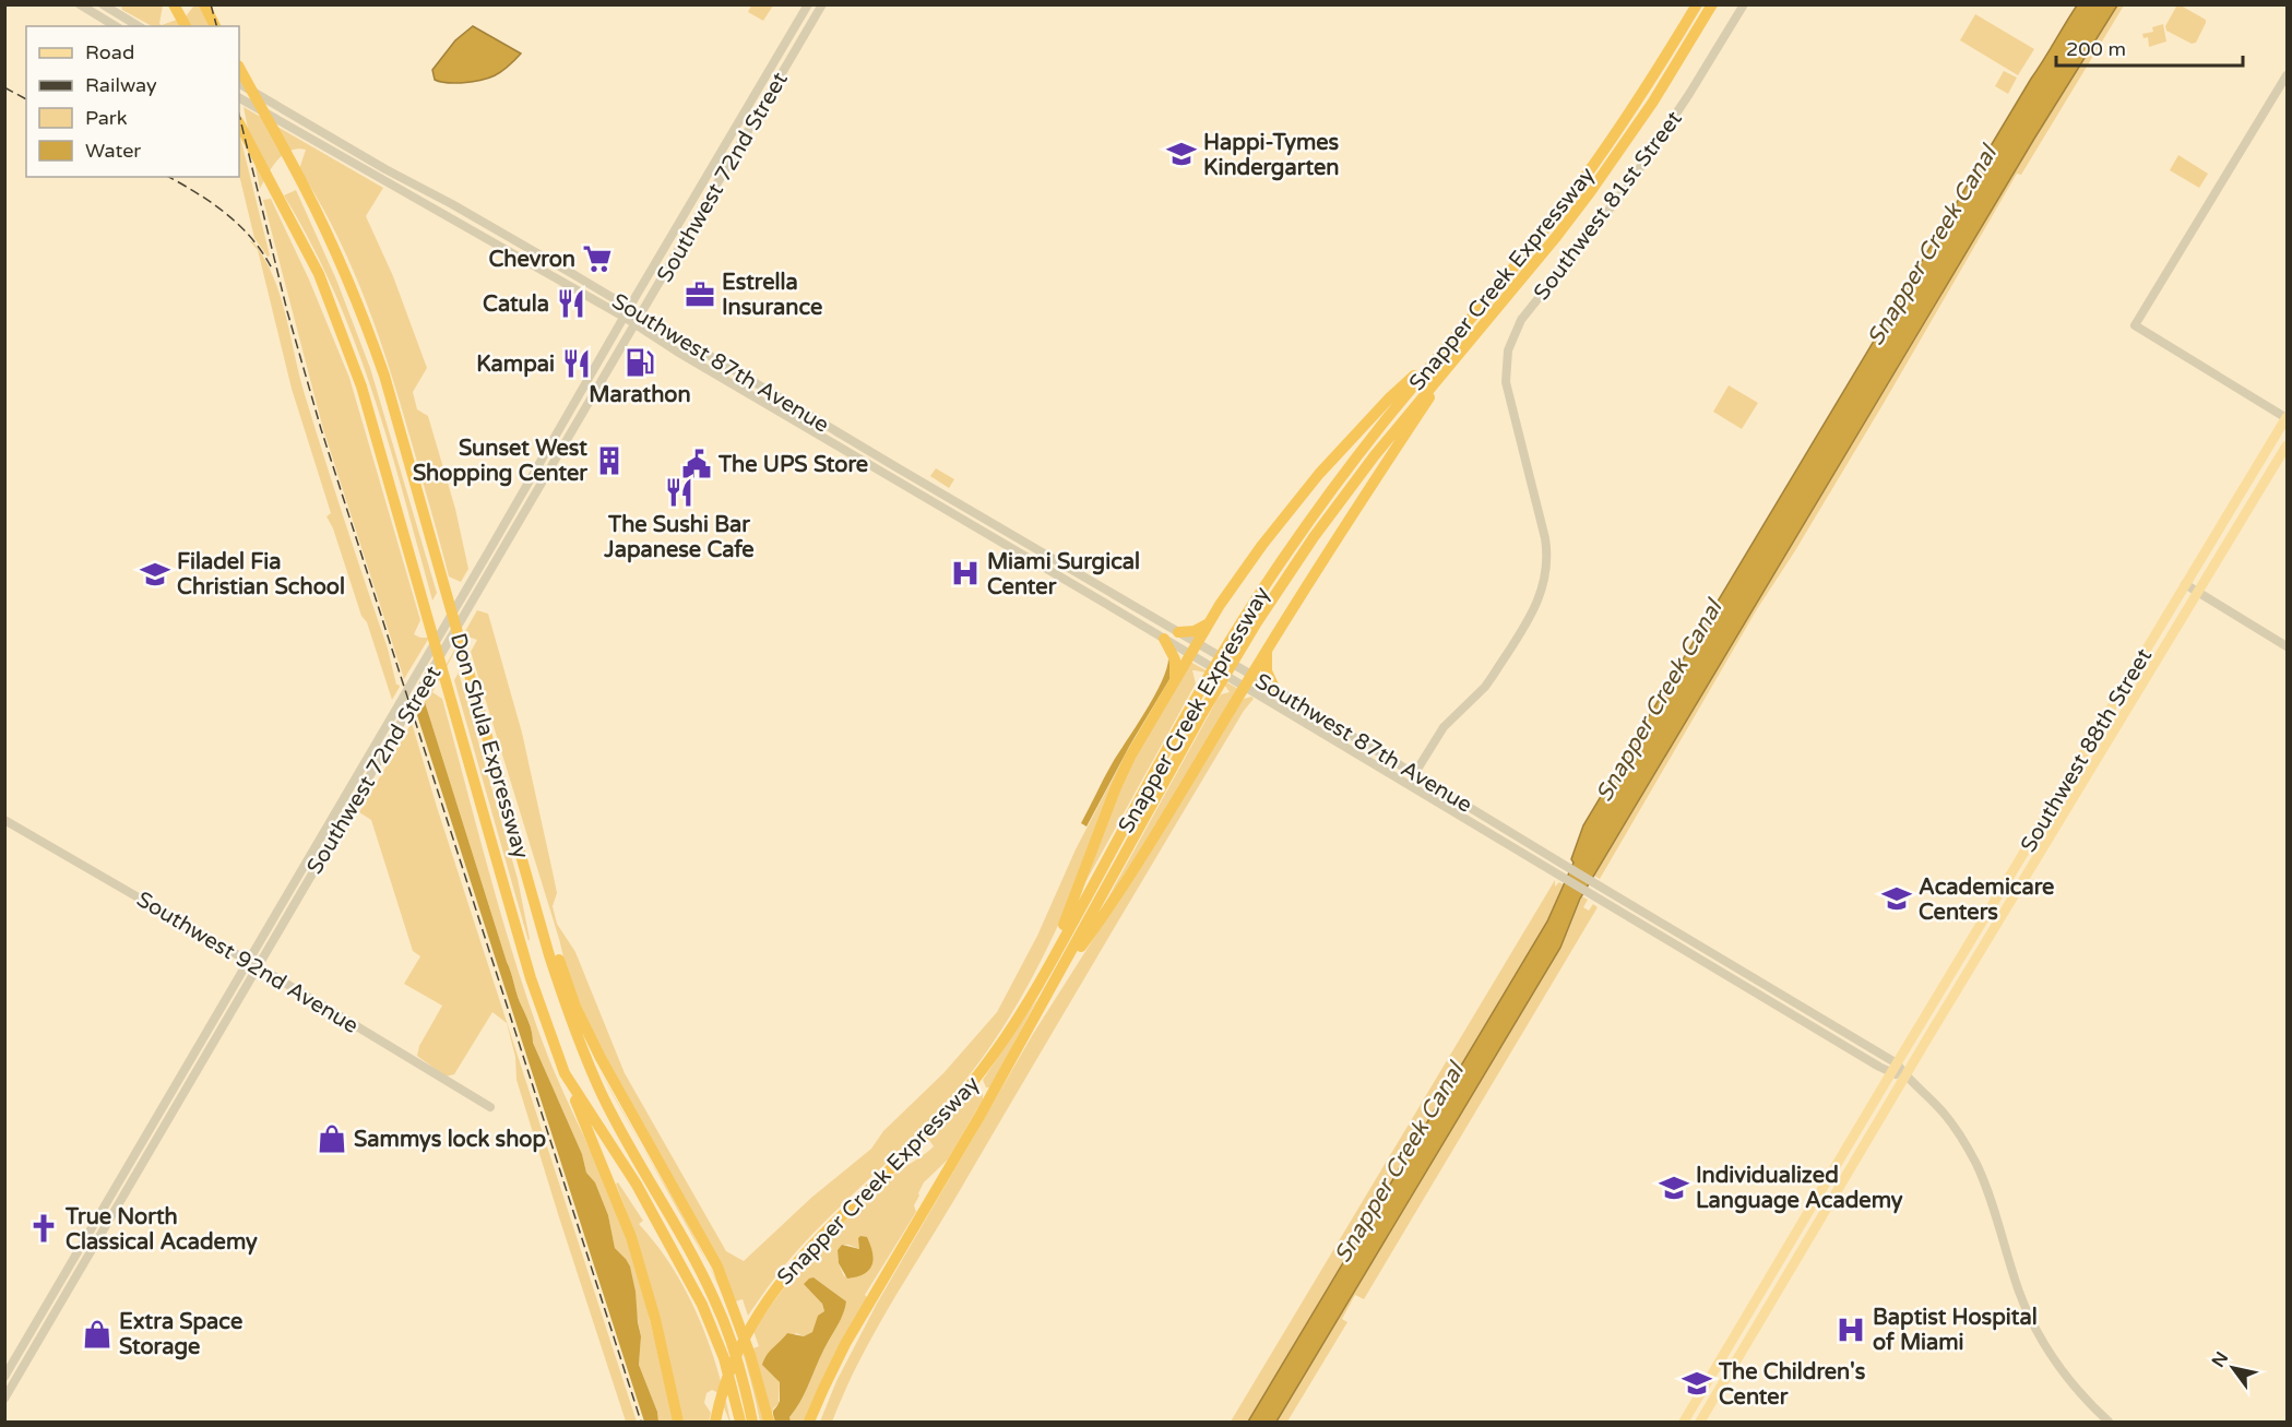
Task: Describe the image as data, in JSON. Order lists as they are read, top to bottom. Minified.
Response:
{"streets":{"highway":["Snapper Creek Expressway","Don Shula Expressway"],"main road":["Southwest 72nd Street","Southwest 81st Street","Southwest 87th Avenue","Southwest 88th Street","Southwest 92nd Avenue"]},"crossings":[["Southwest 72nd Street","Southwest 87th Avenue"],["Southwest 72nd Street","Southwest 92nd Avenue"],["Southwest 81st Street","Southwest 87th Avenue"],["Southwest 87th Avenue","Southwest 88th Street"]],"water":["Snapper Creek Canal"],"places":{"school or university":["Happi-Tymes Kindergarten","Filadel Fia Christian School","Academicare Centers","Individualized Language Academy","The Children's Center"],"supermarket":["Chevron"],"office":["Estrella Insurance"],"restaurant":["Catula","Kampai","The Sushi Bar Japanese Cafe"],"fuel station":["Marathon"],"building":["Sunset West Shopping Center"],"public building":["The UPS Store"],"hospital":["Miami Surgical Center","Baptist Hospital of Miami"],"shop":["Sammys lock shop","Extra Space Storage"],"church":["True North Classical Academy"]},"legend":["Road","Railway","Park","Water"],"scale_bar":"200 m","north":"top left"}
